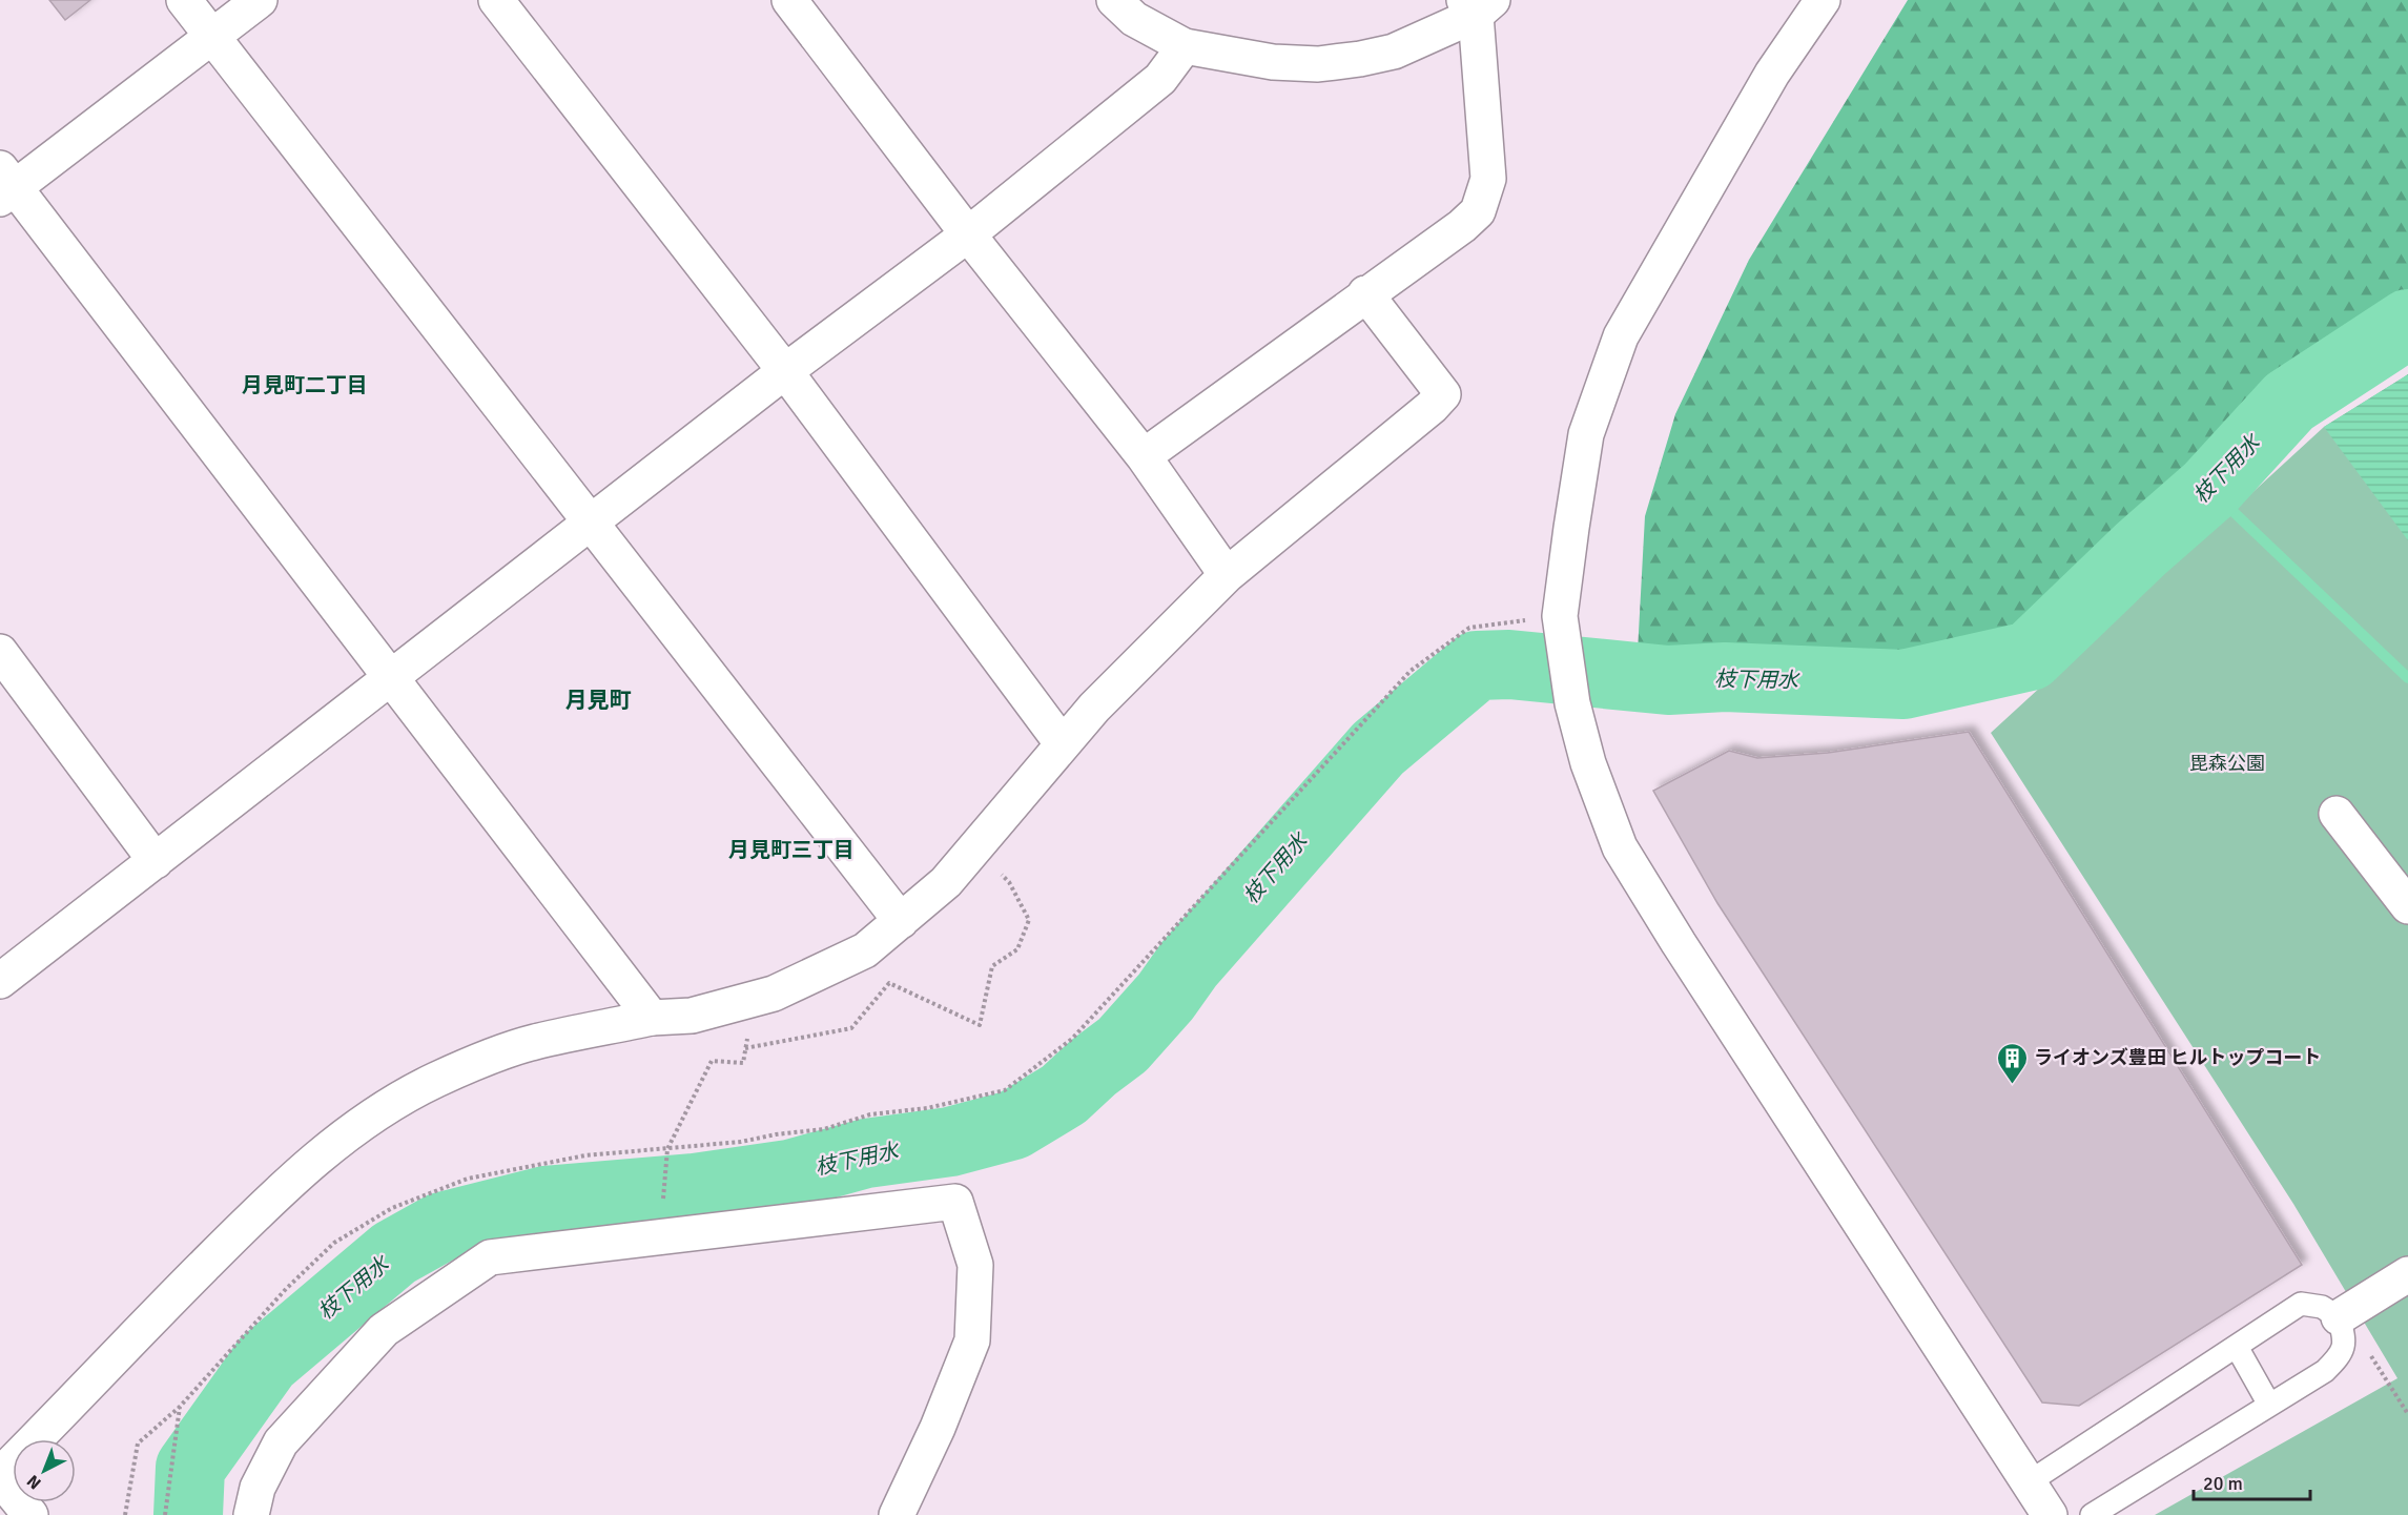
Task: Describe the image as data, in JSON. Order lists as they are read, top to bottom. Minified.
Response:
{"districts":["月見町二丁目","月見町","月見町三丁目"],"water":["枝下用水"],"parks":["毘森公園"],"places":{"building":["ライオンズ豊田 ヒルトップコート"]},"scale_bar":"20 m","north":"bottom left"}
